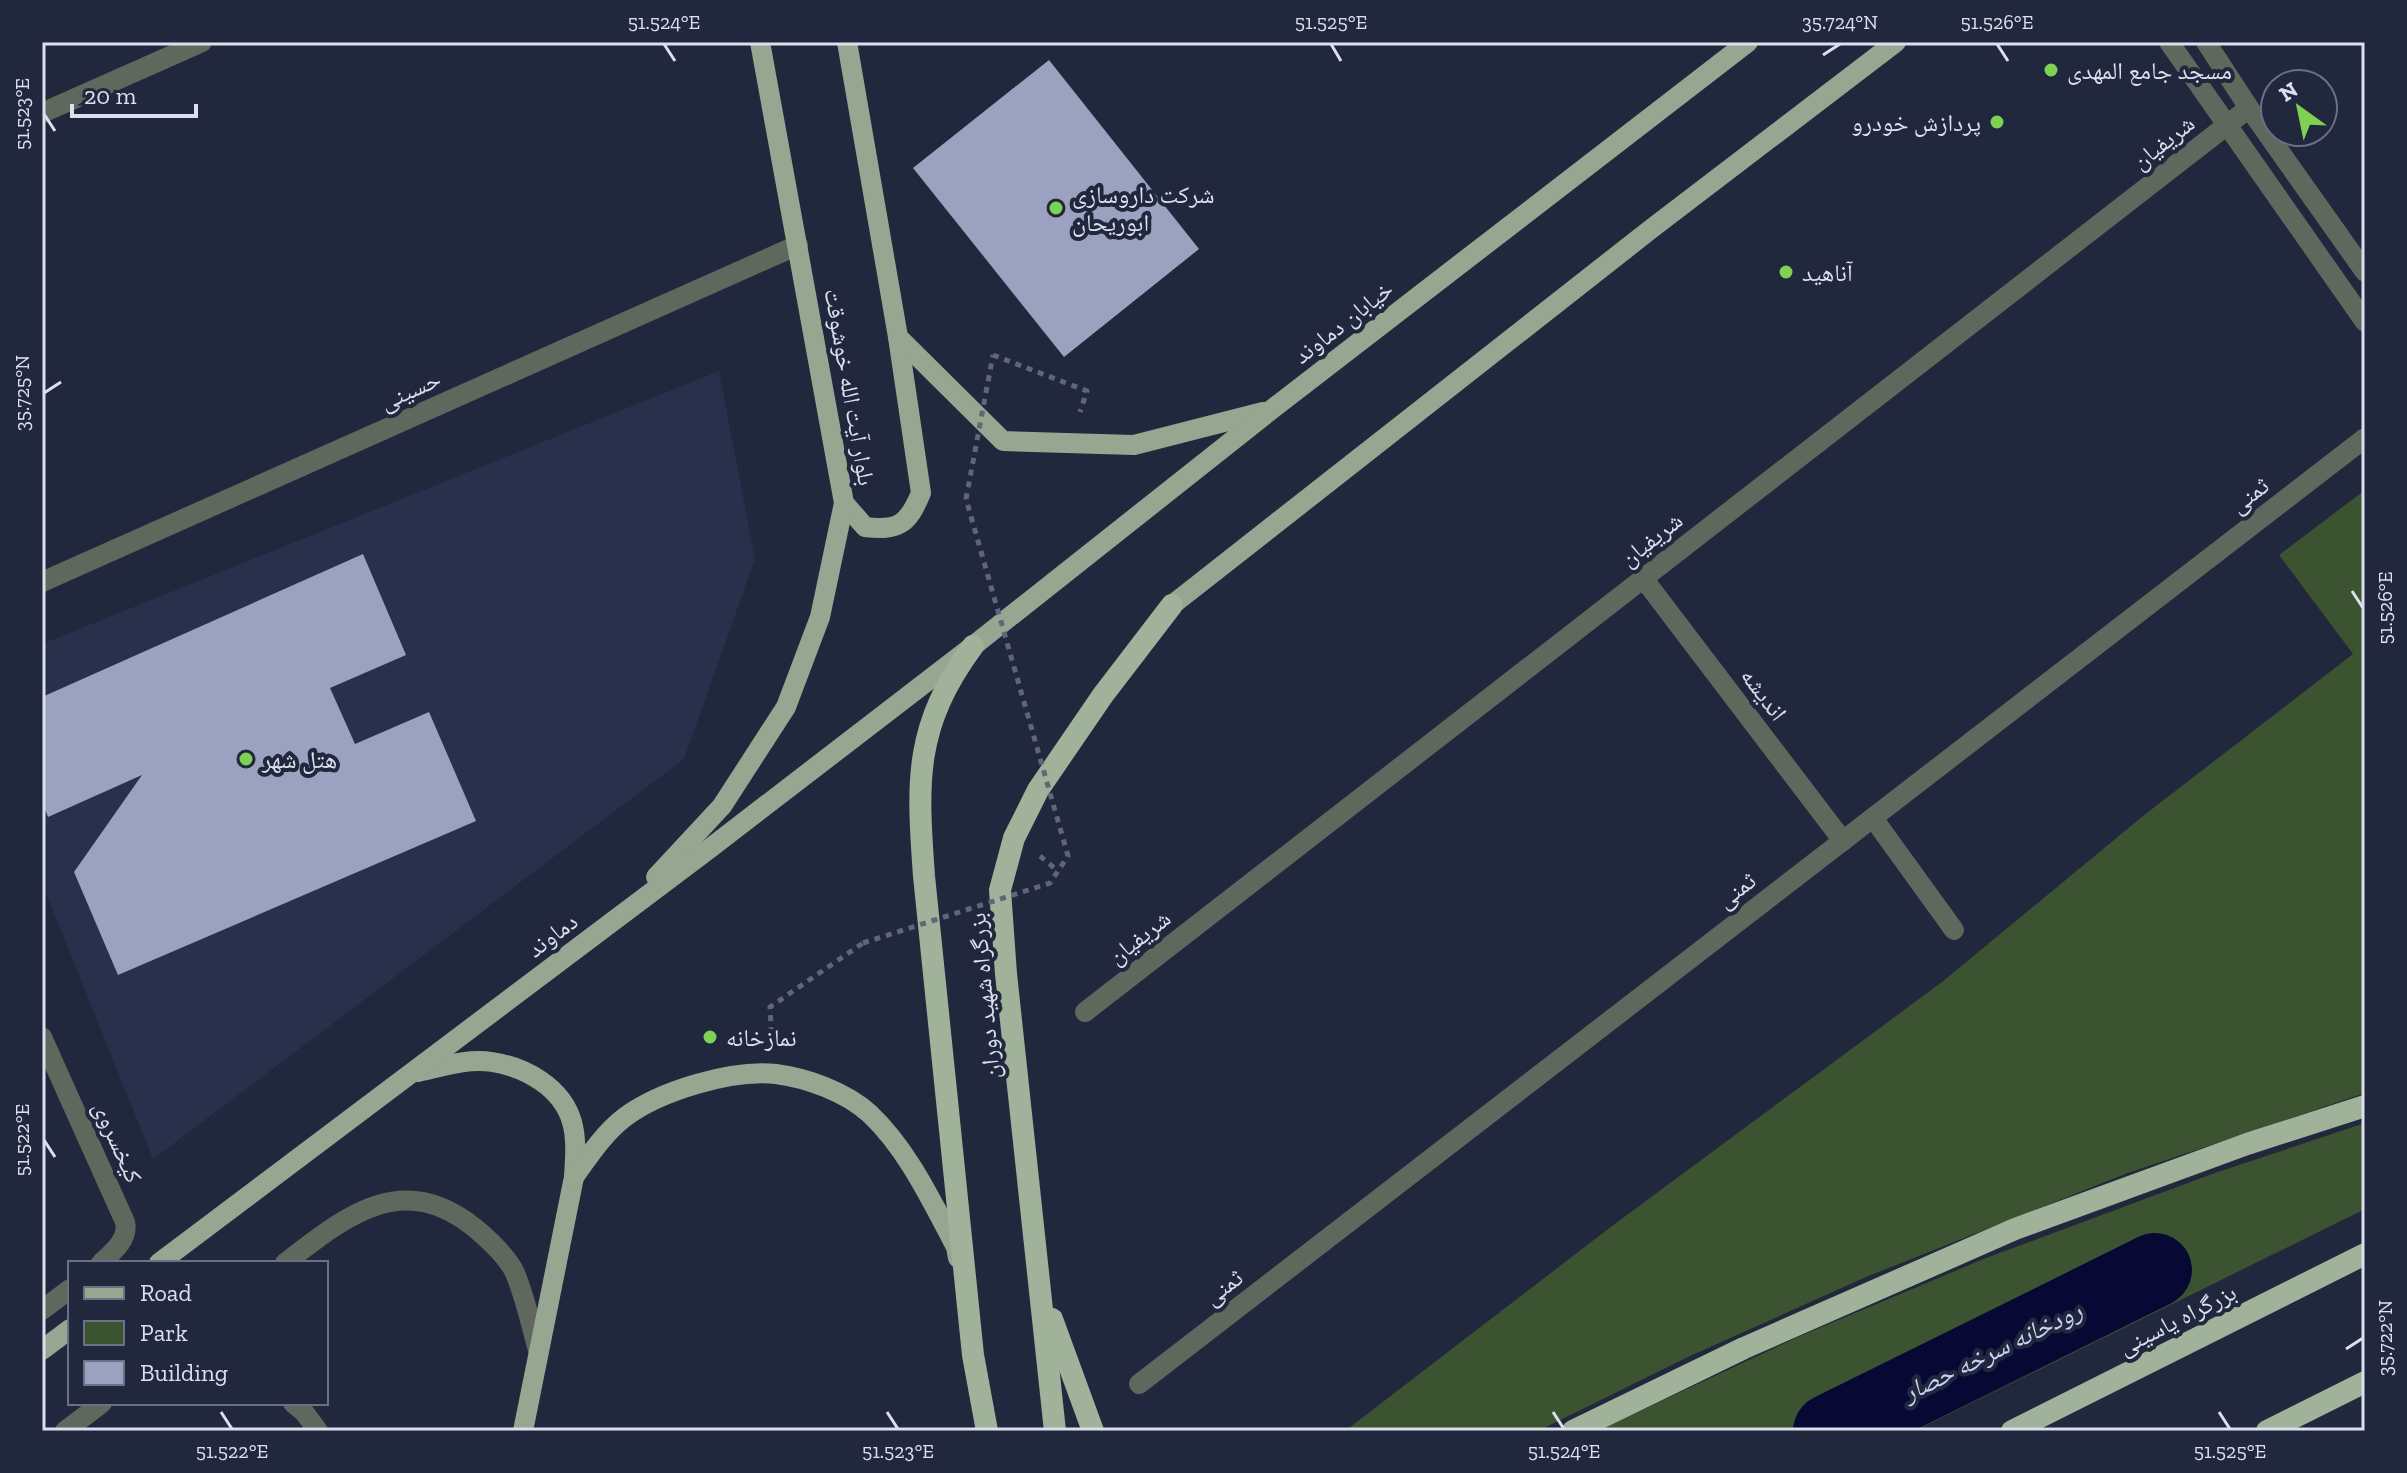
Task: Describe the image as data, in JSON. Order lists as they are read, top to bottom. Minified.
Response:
{"streets":{"highway":["بزرگراه شهید دوران","بزرگراه یاسینی"],"main road":["خیابان دماوند","بلوار آیت الله خوشوقت","دماوند"],"street":["شریفیان","حسینی","ثمنی","اندیشه","کیخسروی"]},"crossings":[["شریفیان","اندیشه"],["خیابان دماوند","دماوند"],["خیابان دماوند","بزرگراه شهید دوران"],["بلوار آیت الله خوشوقت","حسینی"],["بلوار آیت الله خوشوقت","دماوند"],["ثمنی","اندیشه"],["دماوند","بزرگراه شهید دوران"]],"water":["رودخانه سرخه حصار"],"places":["مسجد جامع المهدی","پردازش خودرو","شرکت داروسازی ابوریحان","آناهید","هتل شهر","نمازخانه"],"legend":["Road","Park","Building"],"scale_bar":"20 m","north":"top left","coordinates":["51.524°E","51.525°E","35.724°N","51.526°E","51.523°E","35.725°N","51.522°E","35.722°N"]}
